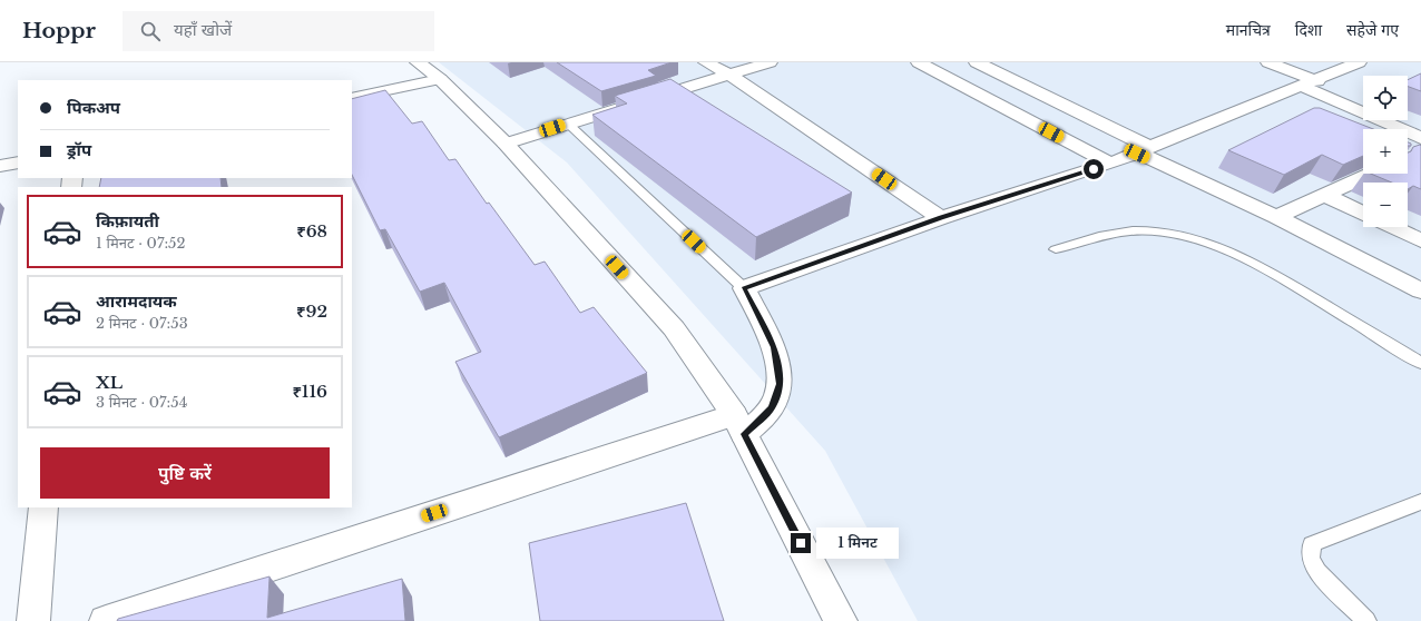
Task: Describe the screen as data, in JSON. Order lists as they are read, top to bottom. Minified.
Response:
{"page":{"header":"Hoppr","search":"यहाँ खोजें","nav":["मानचित्र","दिशा","सहेजे गए"],"map_buttons":["+","−"],"banner":["पिकअप","ड्रॉप"],"list":[{"name":"किफ़ायती","note":"1 मिनट · 07:52","value":"₹68"},{"name":"आरामदायक","note":"2 मिनट · 07:53","value":"₹92"},{"name":"XL","note":"3 मिनट · 07:54","value":"₹116"}],"buttons":"पुष्टि करें","bubble":"1 मिनट"}}
